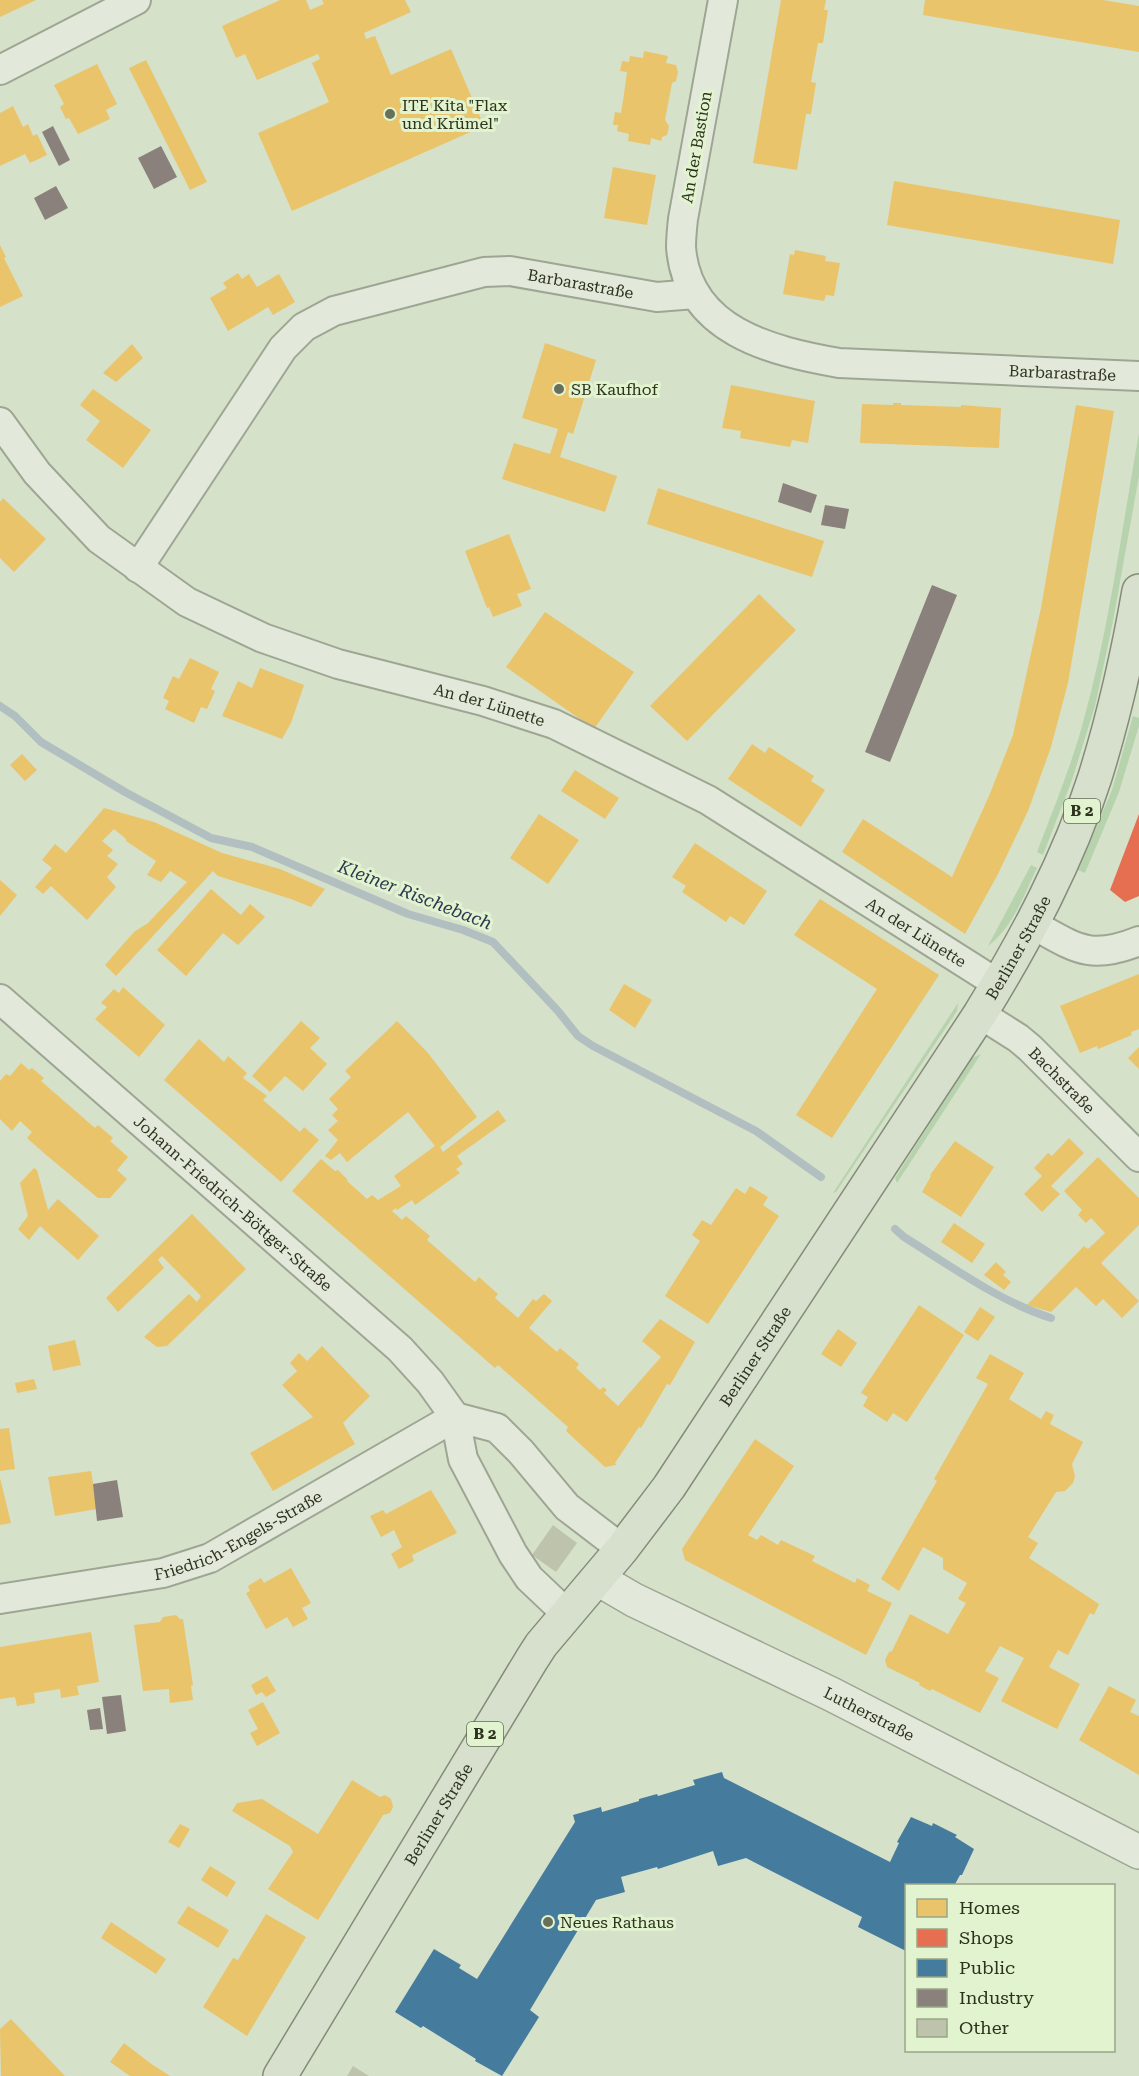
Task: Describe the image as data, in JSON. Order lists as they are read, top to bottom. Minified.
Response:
{"streets":{"main road":["B 2","Berliner Straße"],"street":["An der Bastion","Barbarastraße","An der Lünette","Bachstraße","Johann-Friedrich-Böttger-Straße","Friedrich-Engels-Straße","Lutherstraße"]},"crossings":[["An der Bastion","Barbarastraße"],["Barbarastraße","An der Lünette"],["An der Lünette","Berliner Straße"],["Berliner Straße","Bachstraße"],["Berliner Straße","Johann-Friedrich-Böttger-Straße"],["Berliner Straße","Lutherstraße"],["Johann-Friedrich-Böttger-Straße","Friedrich-Engels-Straße"]],"water":["Kleiner Rischebach"],"places":["ITE Kita \"Flax und Krümel\"","SB Kaufhof","Neues Rathaus"],"legend":["Homes","Shops","Public","Industry","Other"]}
